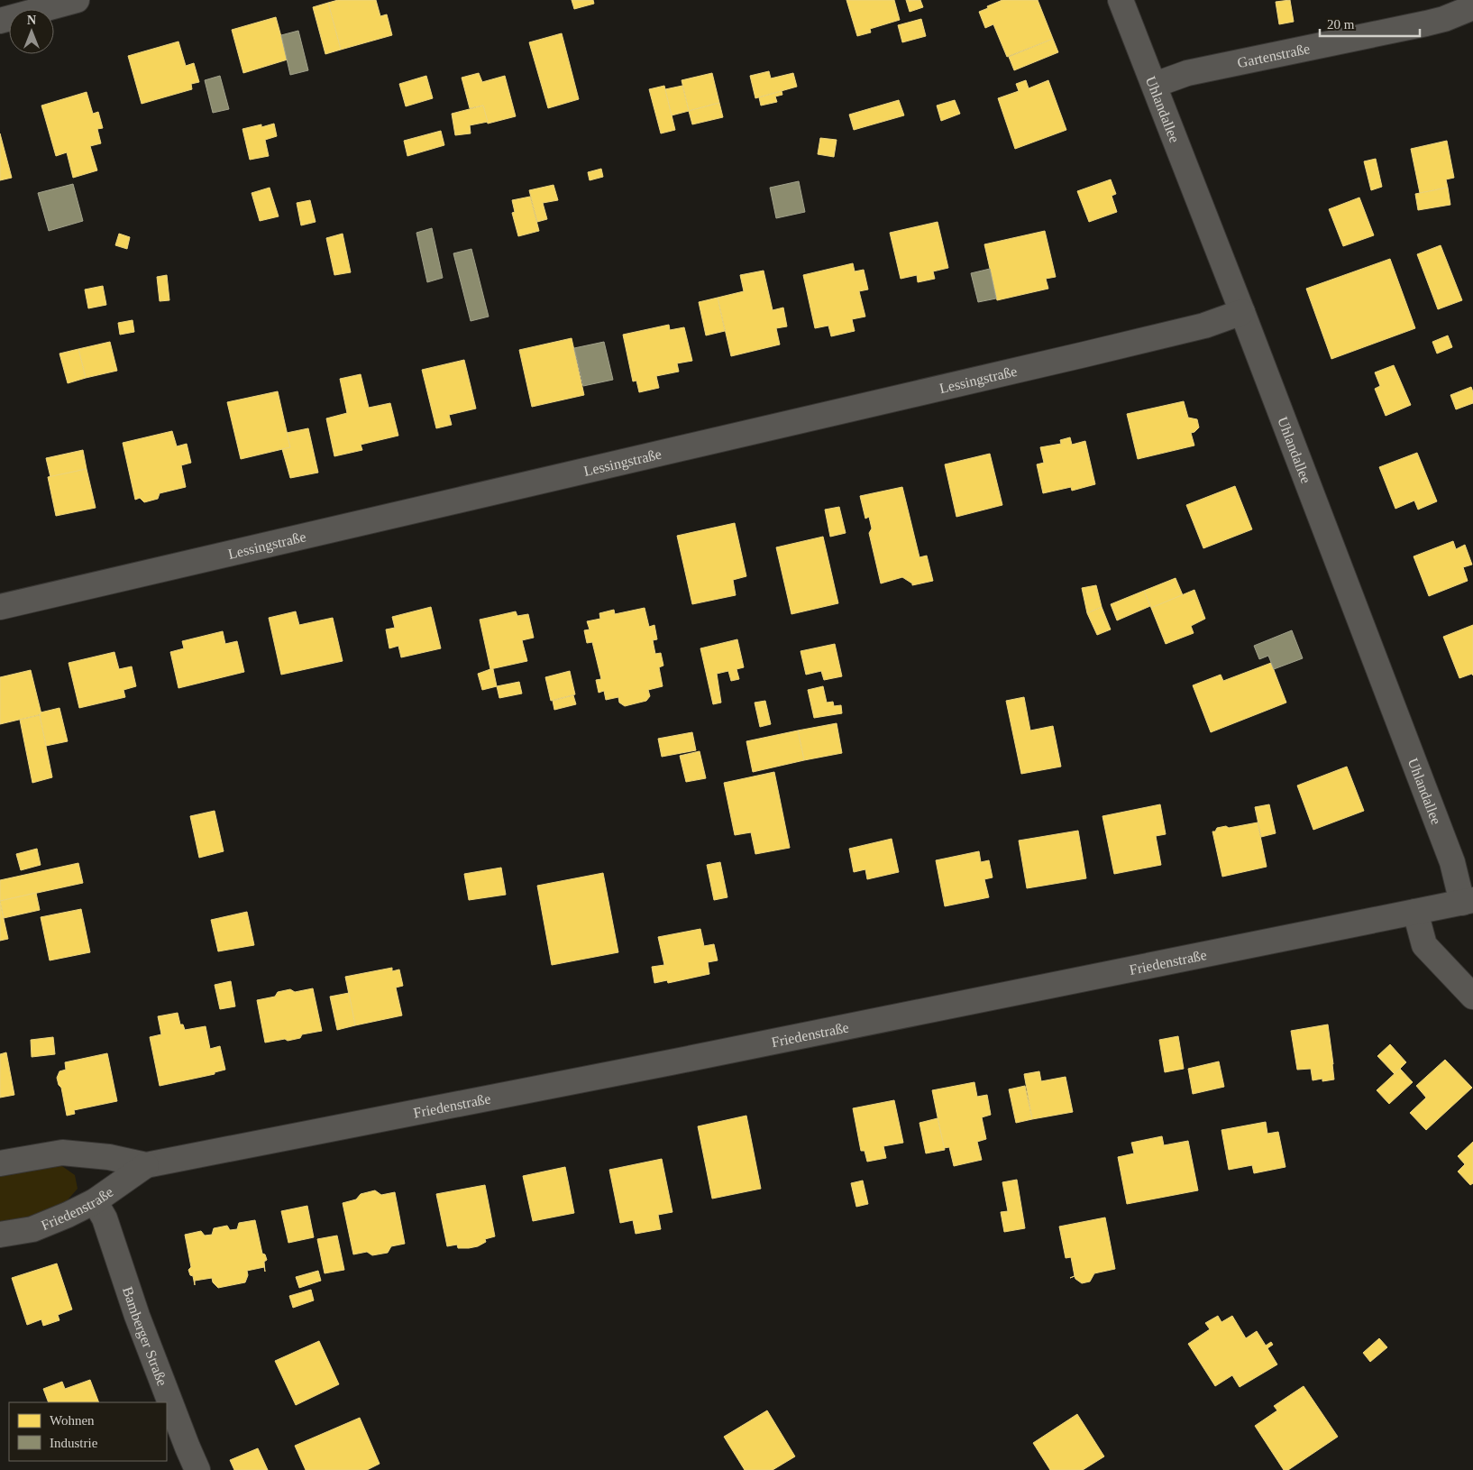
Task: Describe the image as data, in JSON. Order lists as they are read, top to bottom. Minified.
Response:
{"streets":{"street":["Gartenstraße","Uhlandallee","Lessingstraße","Friedenstraße","Bamberger Straße"]},"crossings":[["Gartenstraße","Uhlandallee"],["Uhlandallee","Lessingstraße"],["Uhlandallee","Friedenstraße"],["Friedenstraße","Bamberger Straße"]],"legend":["Wohnen","Industrie"],"scale_bar":"20 m","north":"top"}
